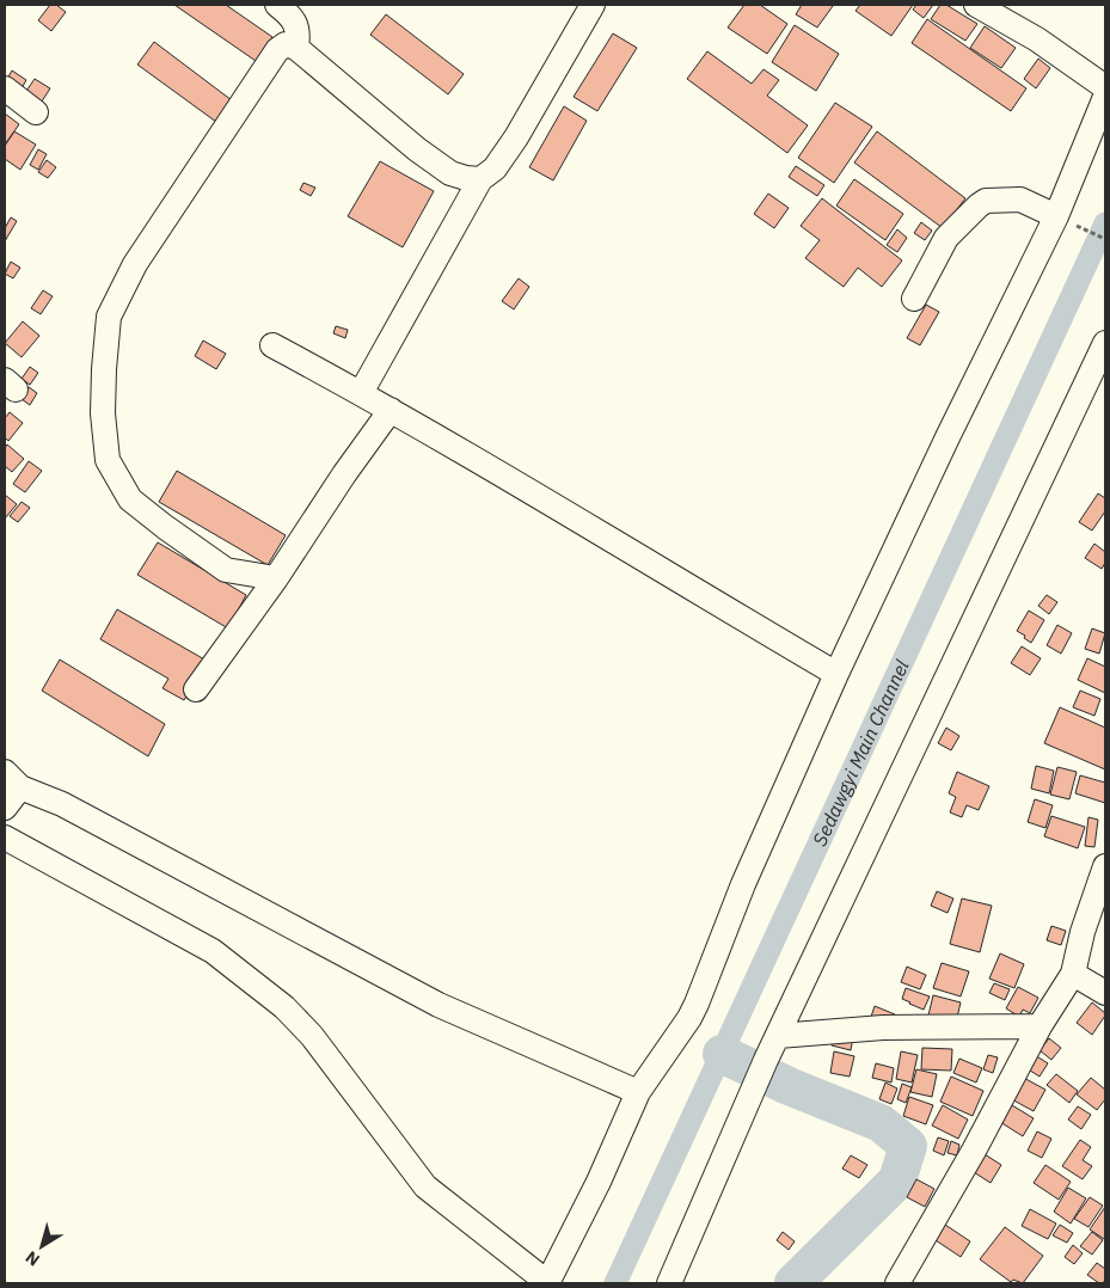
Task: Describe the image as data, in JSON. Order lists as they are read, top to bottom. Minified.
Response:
{"water":["Sedawgyi Main Channel"],"north":"bottom left"}
